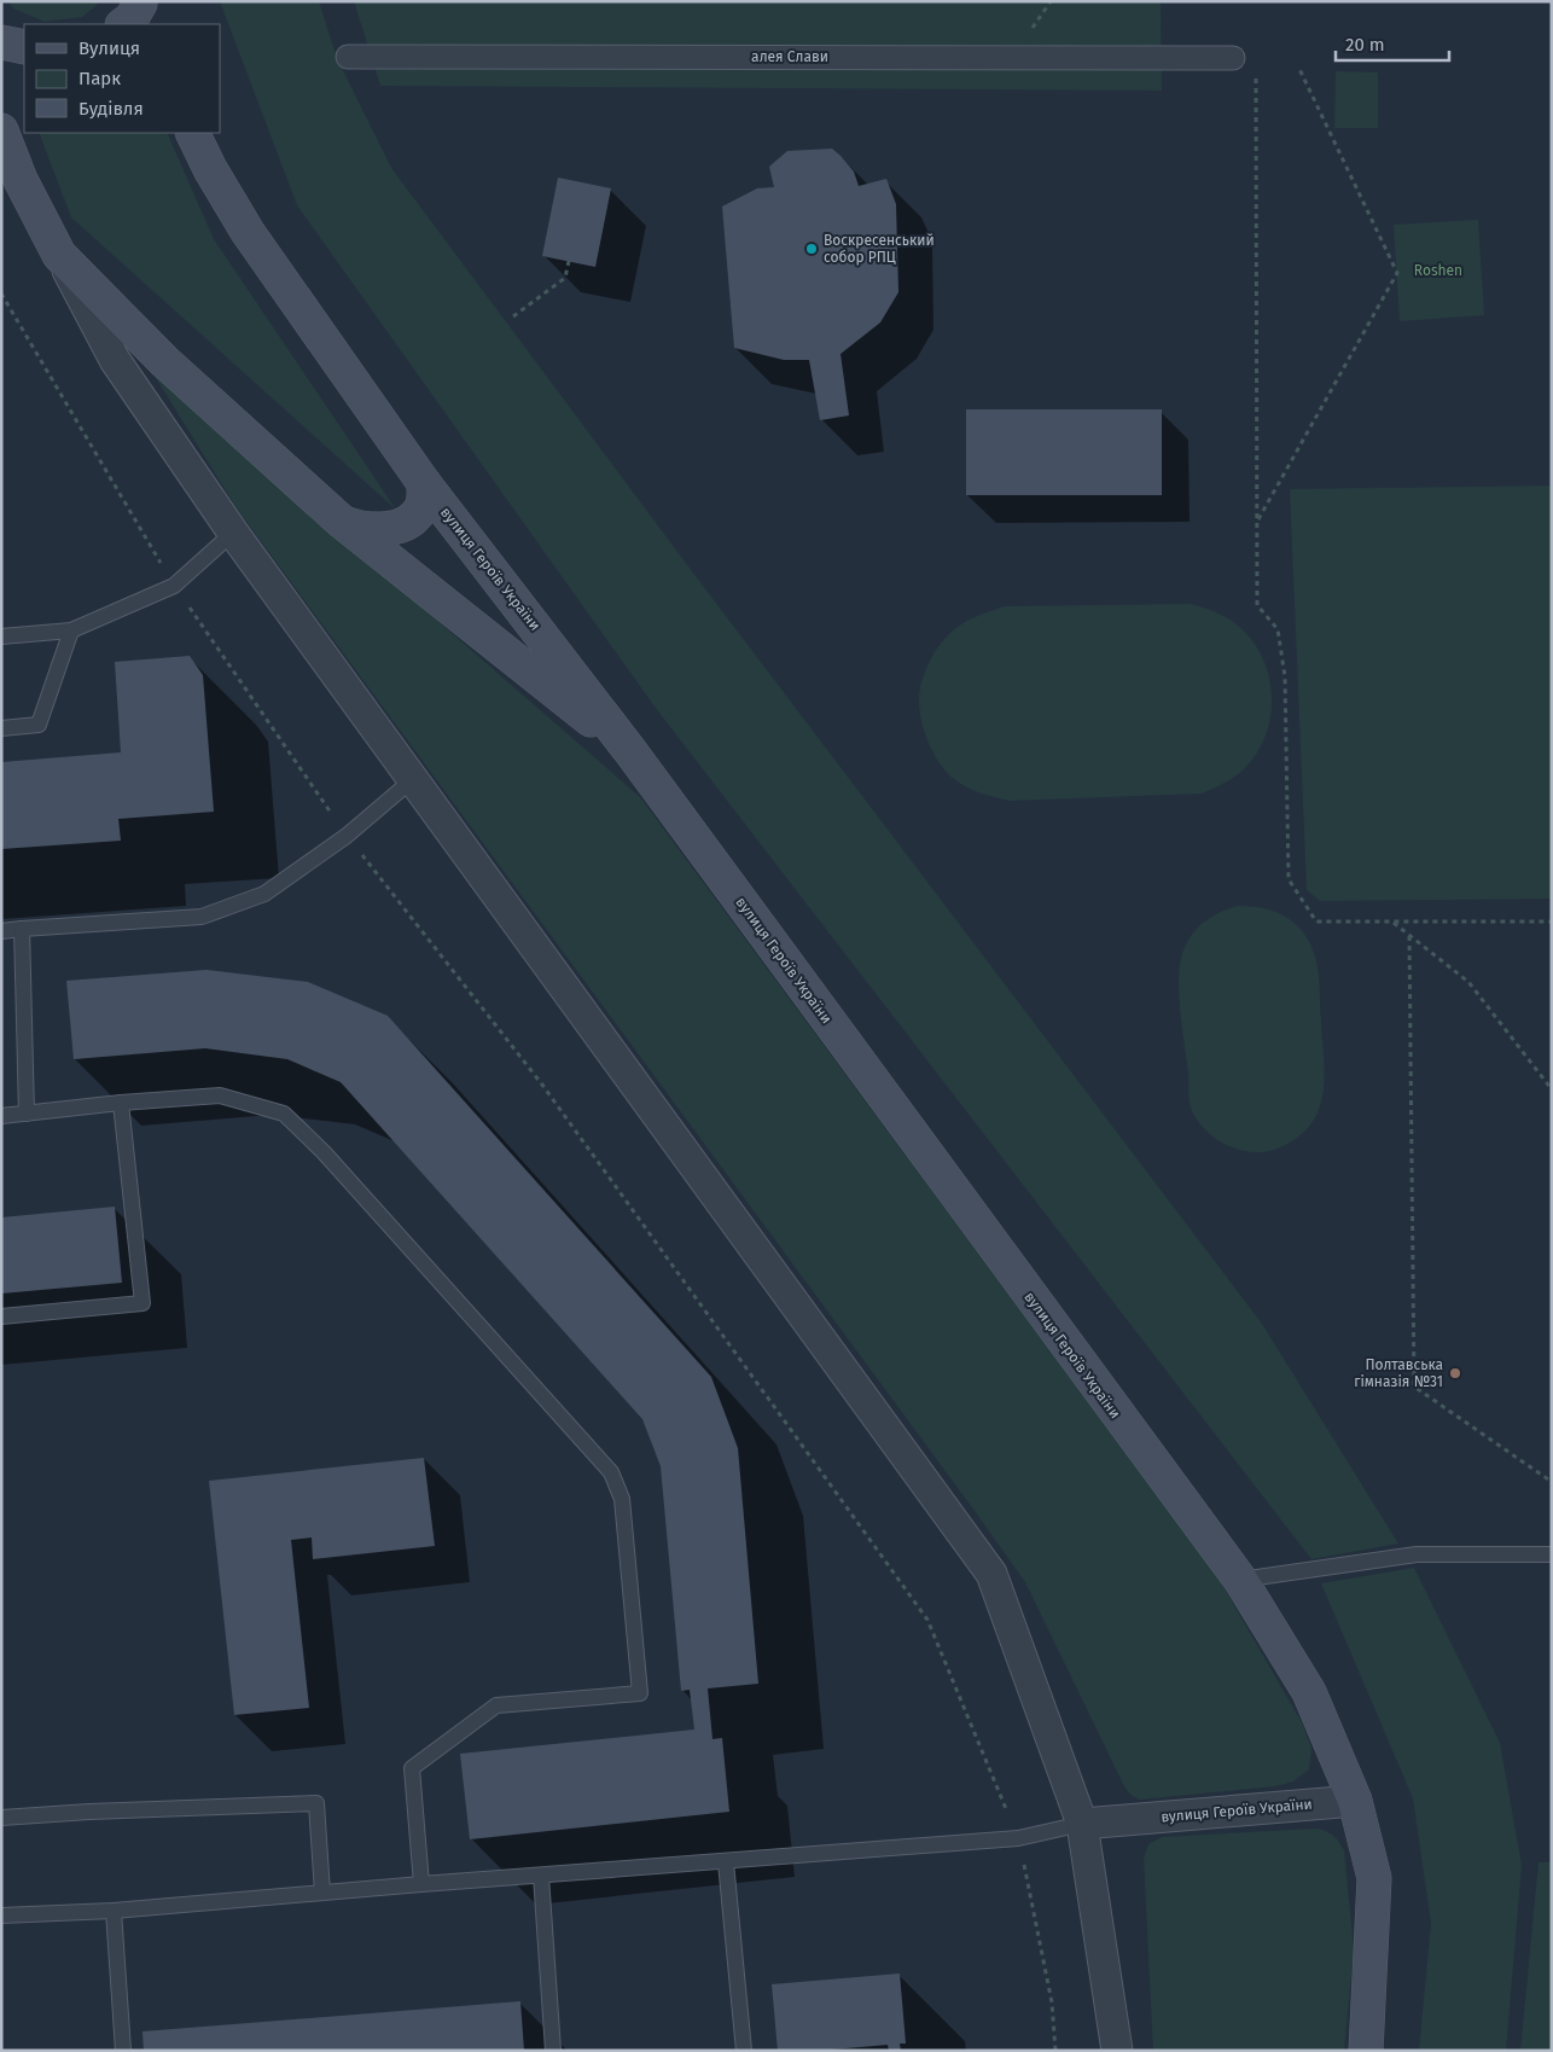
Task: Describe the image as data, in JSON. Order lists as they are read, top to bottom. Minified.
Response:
{"streets":{"main road":["вулиця Героїв України"],"street":["алея Слави"]},"parks":["Roshen"],"places":["Воскресенський собор РПЦ","Полтавська гімназія №31"],"legend":["Вулиця","Парк","Будівля"],"scale_bar":"20 m"}
